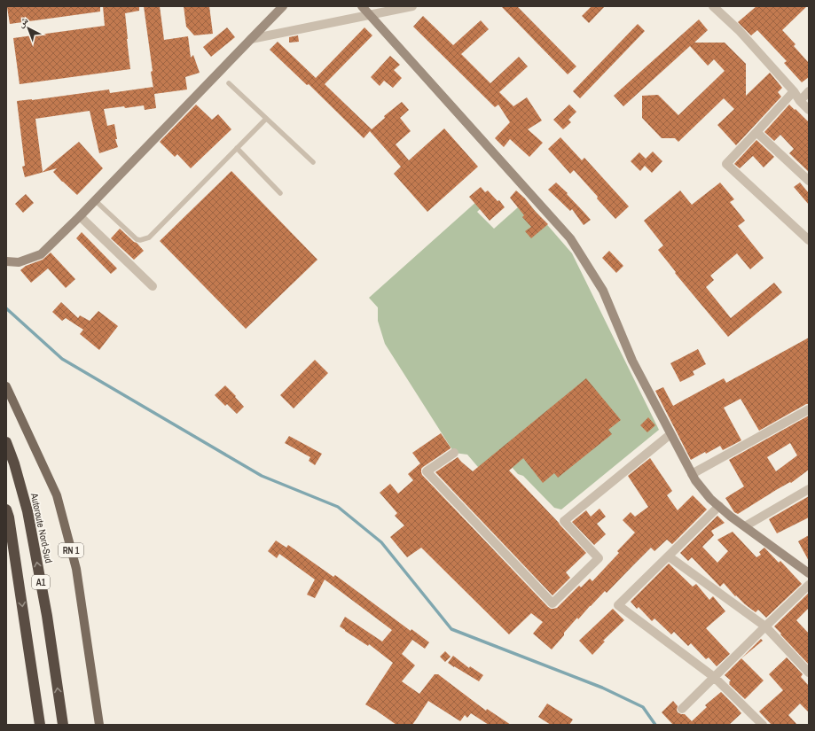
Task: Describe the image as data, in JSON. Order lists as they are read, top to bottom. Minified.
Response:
{"streets":{"highway":["Autoroute Nord-Sud","A1"],"main road":["RN 1"]},"north":"top left"}
